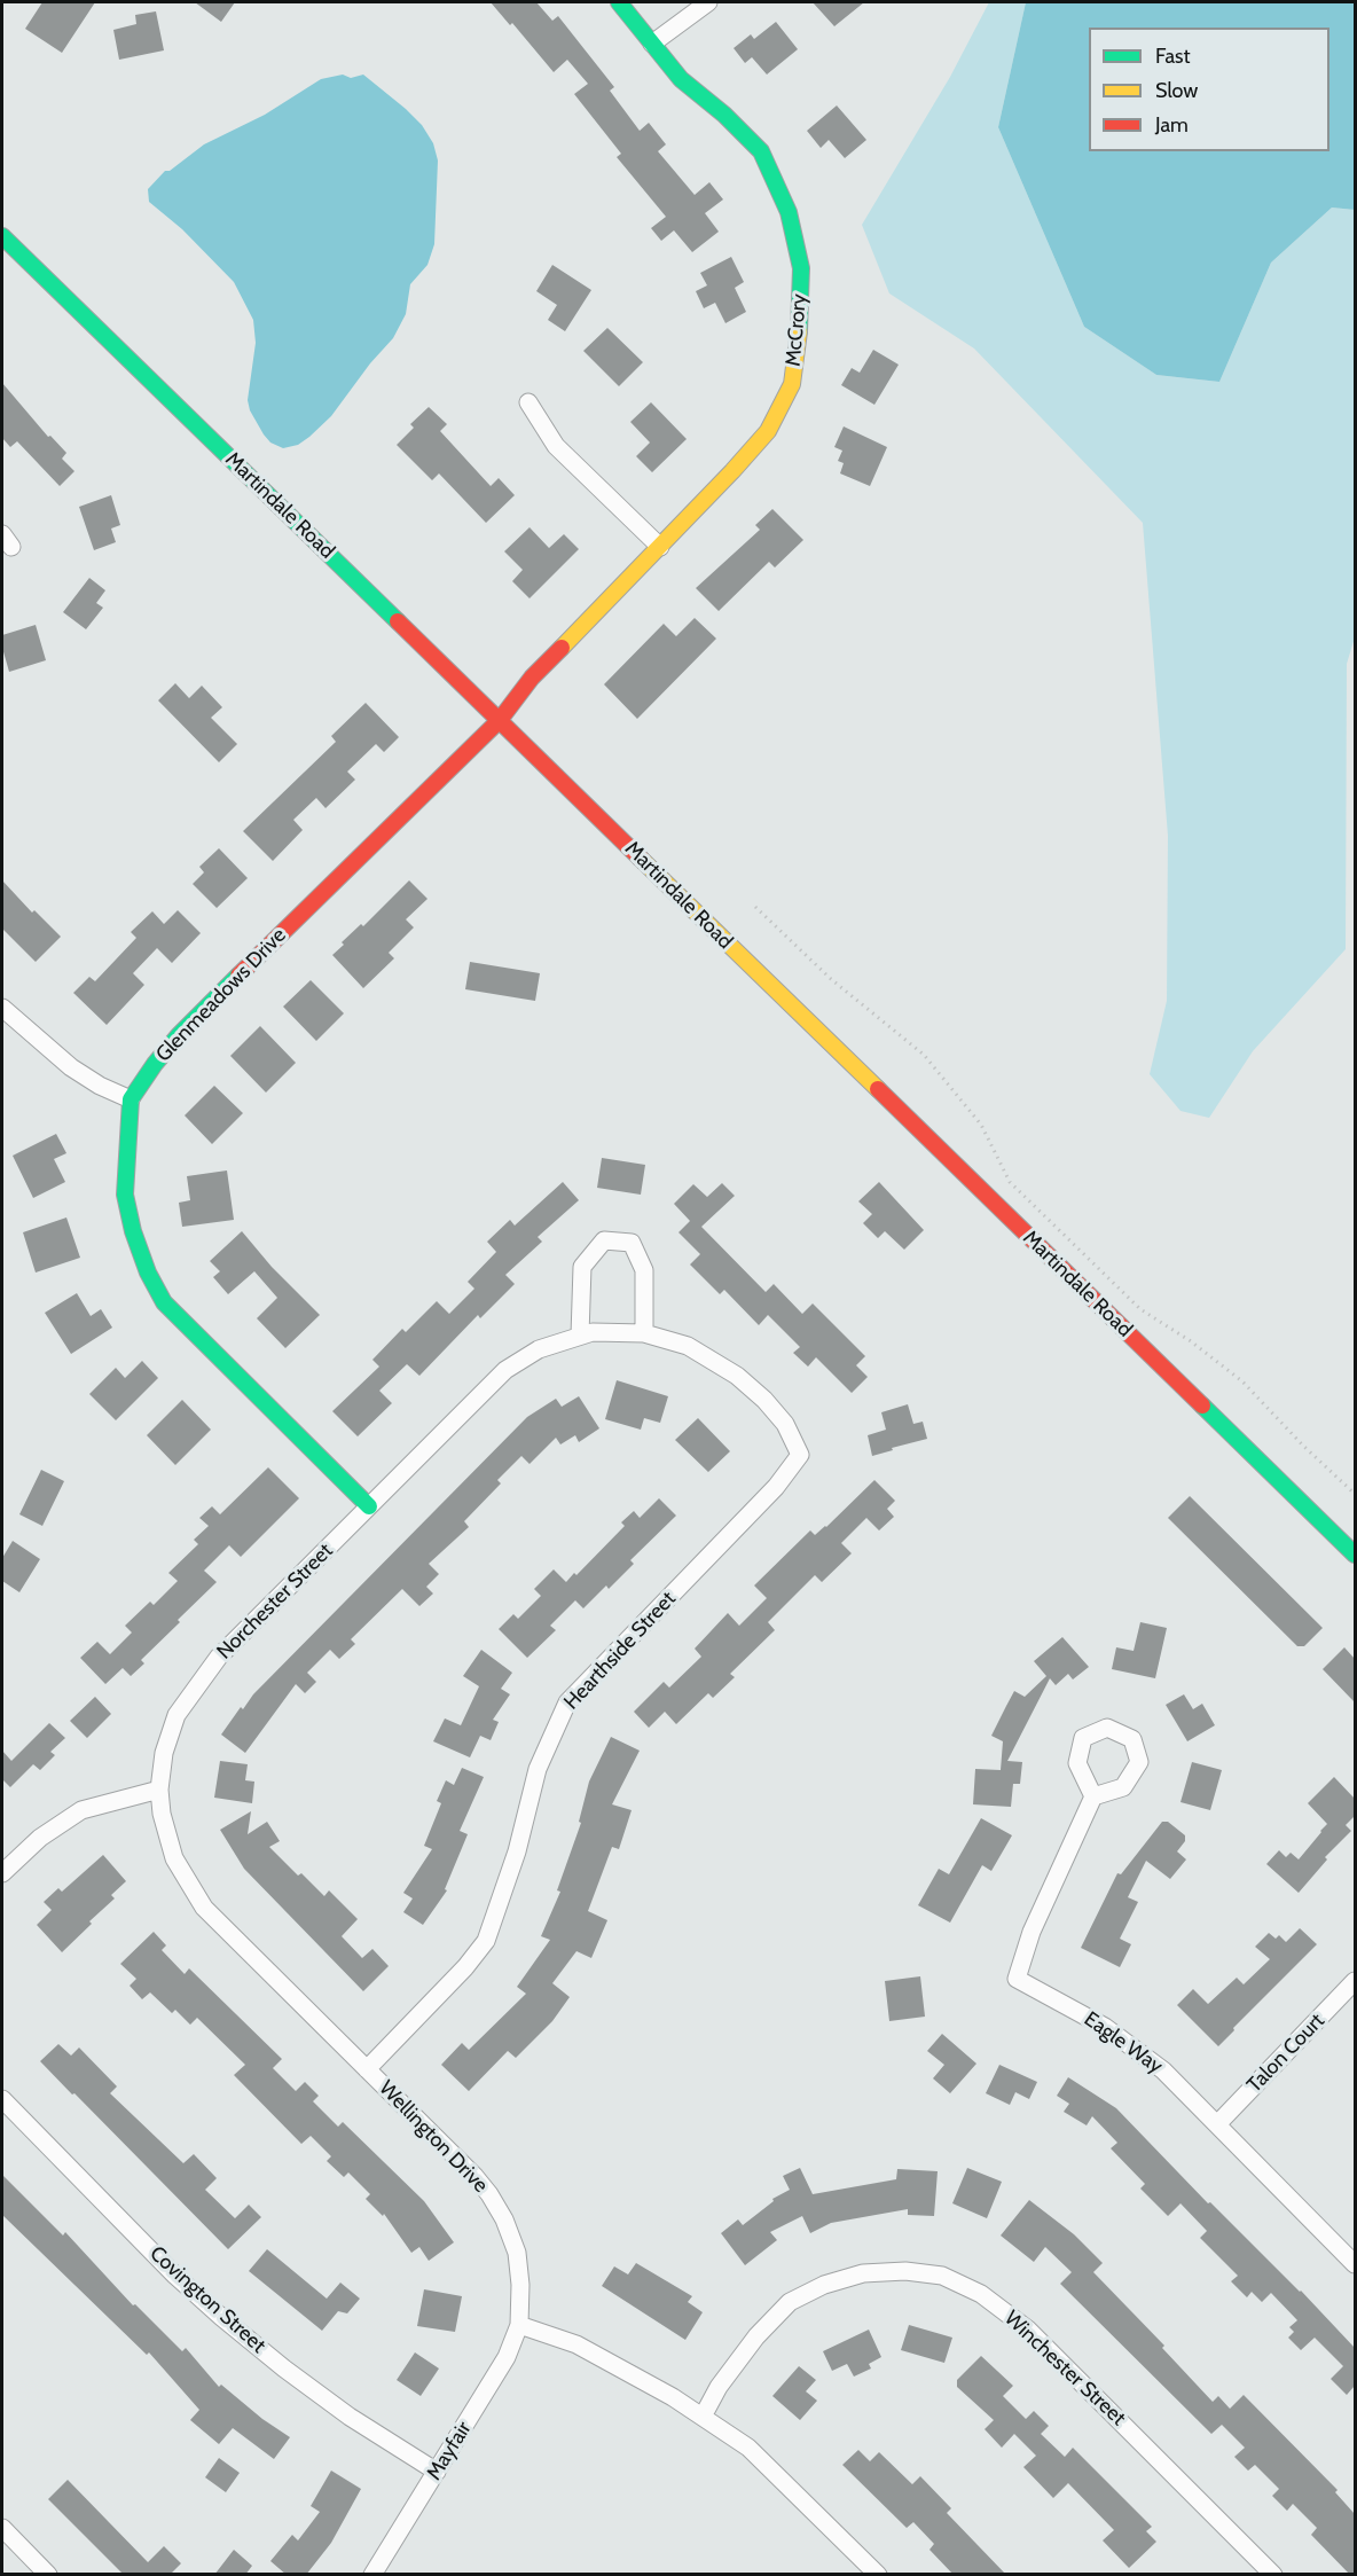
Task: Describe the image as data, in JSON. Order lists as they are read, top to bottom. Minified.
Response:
{"streets":{"street":["McCrory","Martindale Road","Glenmeadows Drive","Norchester Street","Hearthside Street","Eagle Way","Talon Court","Wellington Drive","Covington Street","Winchester Street","Mayfair"]},"crossings":[["McCrory","Glenmeadows Drive"],["Martindale Road","Glenmeadows Drive"],["Norchester Street","Hearthside Street"],["Norchester Street","Wellington Drive"],["Hearthside Street","Wellington Drive"],["Eagle Way","Talon Court"],["Wellington Drive","Mayfair"],["Covington Street","Mayfair"]],"legend":["Fast","Slow","Jam"]}
